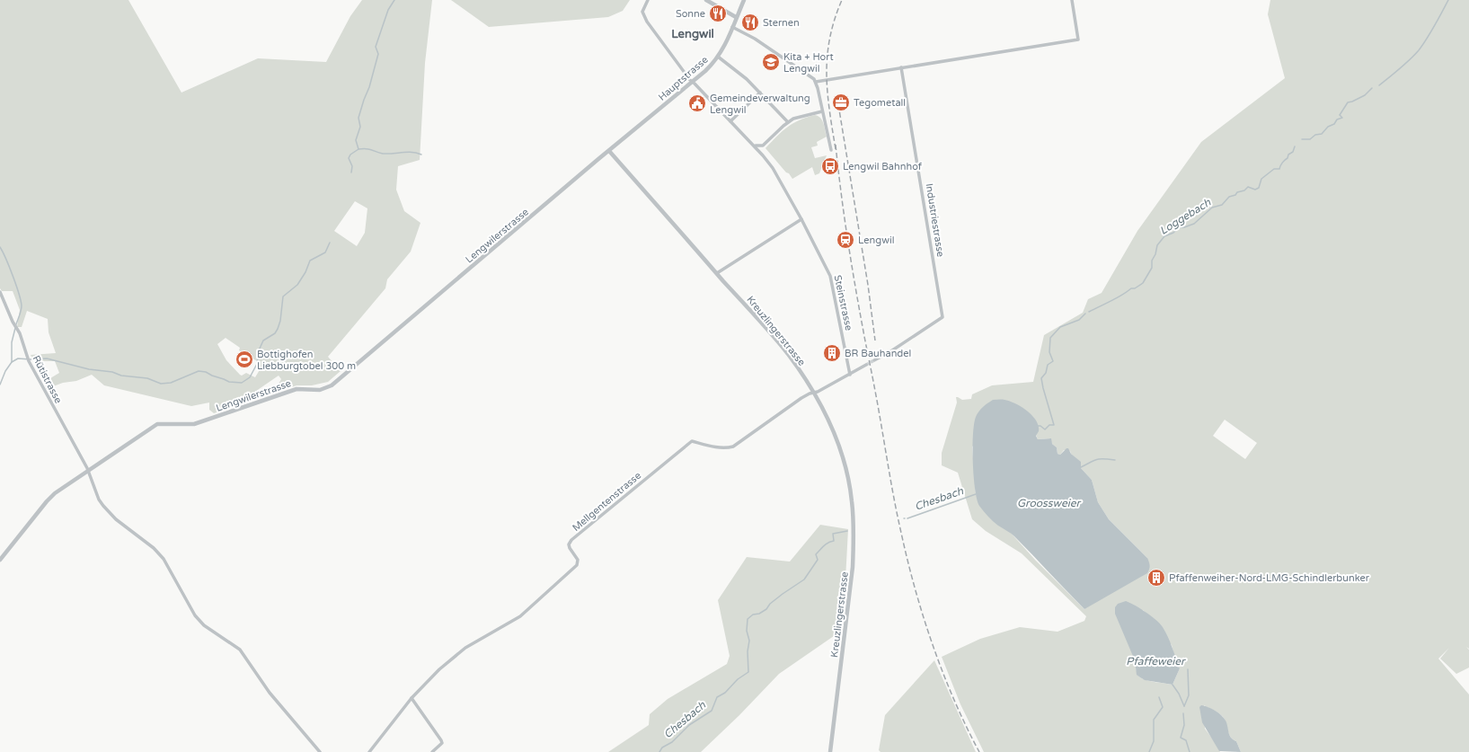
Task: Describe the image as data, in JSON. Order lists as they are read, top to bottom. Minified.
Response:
{"streets":{"street":["Hauptstrasse","Industriestrasse","Lengwilerstrasse","Steinstrasse","Kreuzlingerstrasse","Rütistrasse","Mellgentenstrasse"]},"crossings":[["Hauptstrasse","Lengwilerstrasse"],["Hauptstrasse","Steinstrasse"],["Hauptstrasse","Kreuzlingerstrasse"],["Lengwilerstrasse","Kreuzlingerstrasse"],["Lengwilerstrasse","Rütistrasse"],["Kreuzlingerstrasse","Mellgentenstrasse"]],"districts":["Lengwil"],"water":["Loggebach","Chesbach","Groossweier","Pfaffeweier"],"places":{"restaurant":["Sonne","Sternen"],"school or university":["Kita + Hort Lengwil"],"office":["Tegometall"],"public building":["Gemeindeverwaltung Lengwil"],"bus stop":["Lengwil Bahnhof"],"station":["Lengwil"],"building":["BR Bauhandel","Pfaffenweiher-Nord-LMG-Schindlerbunker"],"sports":["Bottighofen Liebburgtobel 300 m"]}}
